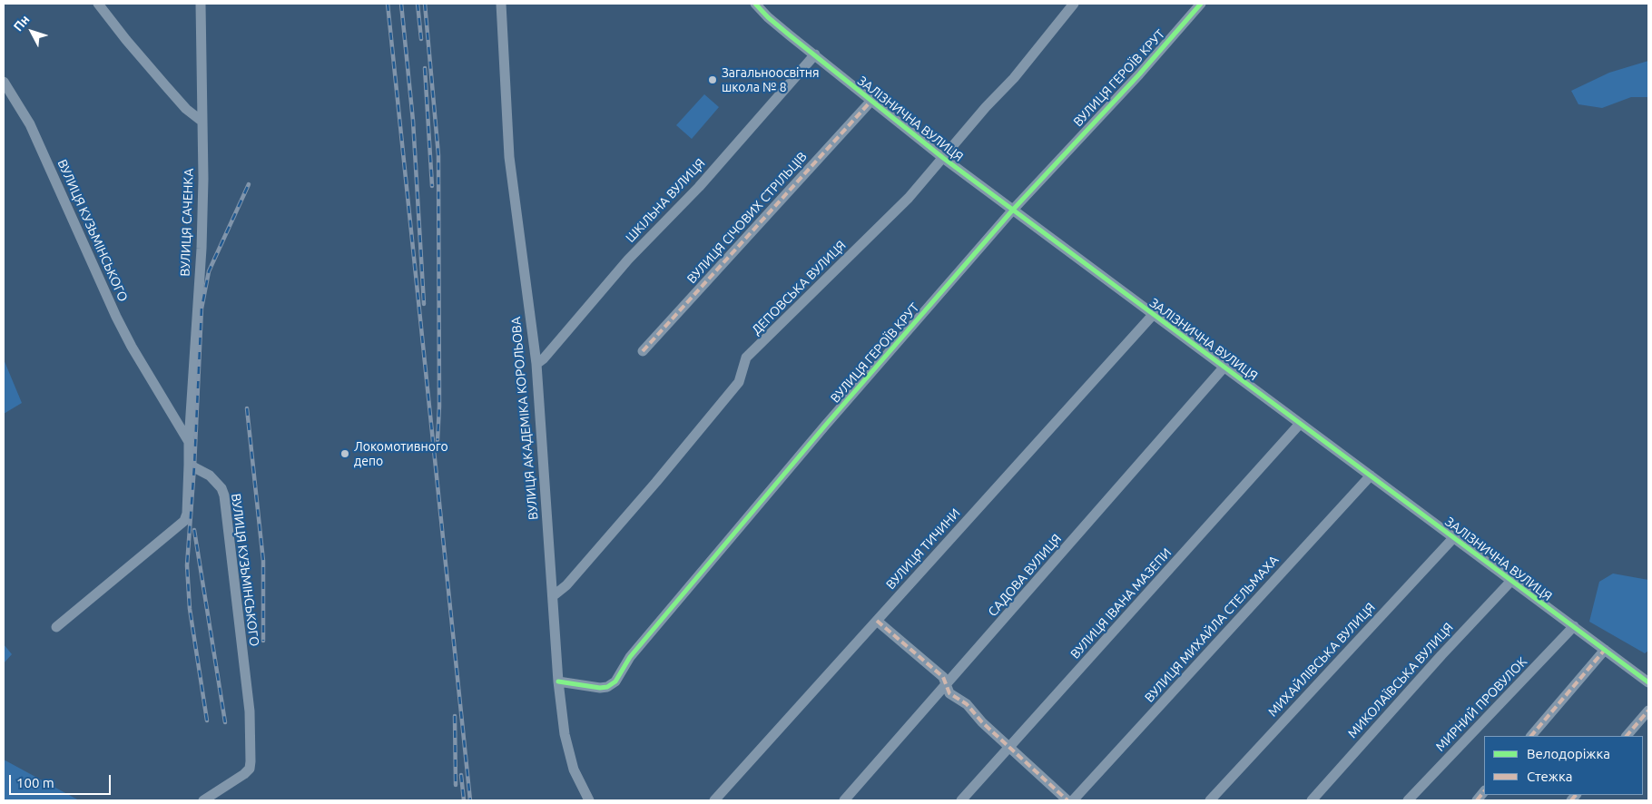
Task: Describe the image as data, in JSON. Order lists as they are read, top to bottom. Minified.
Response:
{"streets":{"street":["ВУЛИЦЯ ГЕРОЇВ КРУТ","ЗАЛІЗНИЧНА ВУЛИЦЯ","ШКІЛЬНА ВУЛИЦЯ","ВУЛИЦЯ СІЧОВИХ СТРІЛЬЦІВ","ВУЛИЦЯ САЧЕНКА","ВУЛИЦЯ КУЗЬМІНСЬКОГО","ДЕПОВСЬКА ВУЛИЦЯ","ВУЛИЦЯ АКАДЕМІКА КОРОЛЬОВА","ВУЛИЦЯ ТИЧИНИ","САДОВА ВУЛИЦЯ","ВУЛИЦЯ ІВАНА МАЗЕПИ","ВУЛИЦЯ МИХАЙЛА СТЕЛЬМАХА","МИХАЙЛІВСЬКА ВУЛИЦЯ","МИКОЛАЇВСЬКА ВУЛИЦЯ","МИРНИЙ ПРОВУЛОК"]},"crossings":[["ВУЛИЦЯ ГЕРОЇВ КРУТ","ЗАЛІЗНИЧНА ВУЛИЦЯ"],["ВУЛИЦЯ ГЕРОЇВ КРУТ","ВУЛИЦЯ АКАДЕМІКА КОРОЛЬОВА"],["ЗАЛІЗНИЧНА ВУЛИЦЯ","ШКІЛЬНА ВУЛИЦЯ"],["ЗАЛІЗНИЧНА ВУЛИЦЯ","ВУЛИЦЯ СІЧОВИХ СТРІЛЬЦІВ"],["ЗАЛІЗНИЧНА ВУЛИЦЯ","ДЕПОВСЬКА ВУЛИЦЯ"],["ЗАЛІЗНИЧНА ВУЛИЦЯ","ВУЛИЦЯ ТИЧИНИ"],["ЗАЛІЗНИЧНА ВУЛИЦЯ","САДОВА ВУЛИЦЯ"],["ЗАЛІЗНИЧНА ВУЛИЦЯ","ВУЛИЦЯ ІВАНА МАЗЕПИ"],["ЗАЛІЗНИЧНА ВУЛИЦЯ","ВУЛИЦЯ МИХАЙЛА СТЕЛЬМАХА"],["ЗАЛІЗНИЧНА ВУЛИЦЯ","МИХАЙЛІВСЬКА ВУЛИЦЯ"],["ЗАЛІЗНИЧНА ВУЛИЦЯ","МИКОЛАЇВСЬКА ВУЛИЦЯ"],["ЗАЛІЗНИЧНА ВУЛИЦЯ","МИРНИЙ ПРОВУЛОК"],["ШКІЛЬНА ВУЛИЦЯ","ВУЛИЦЯ АКАДЕМІКА КОРОЛЬОВА"],["ВУЛИЦЯ САЧЕНКА","ВУЛИЦЯ КУЗЬМІНСЬКОГО"],["ДЕПОВСЬКА ВУЛИЦЯ","ВУЛИЦЯ АКАДЕМІКА КОРОЛЬОВА"]],"places":["Загальноосвітня школа № 8","Локомотивного депо"],"legend":["Велодоріжка","Стежка"],"scale_bar":"100 m","north":"top left"}
